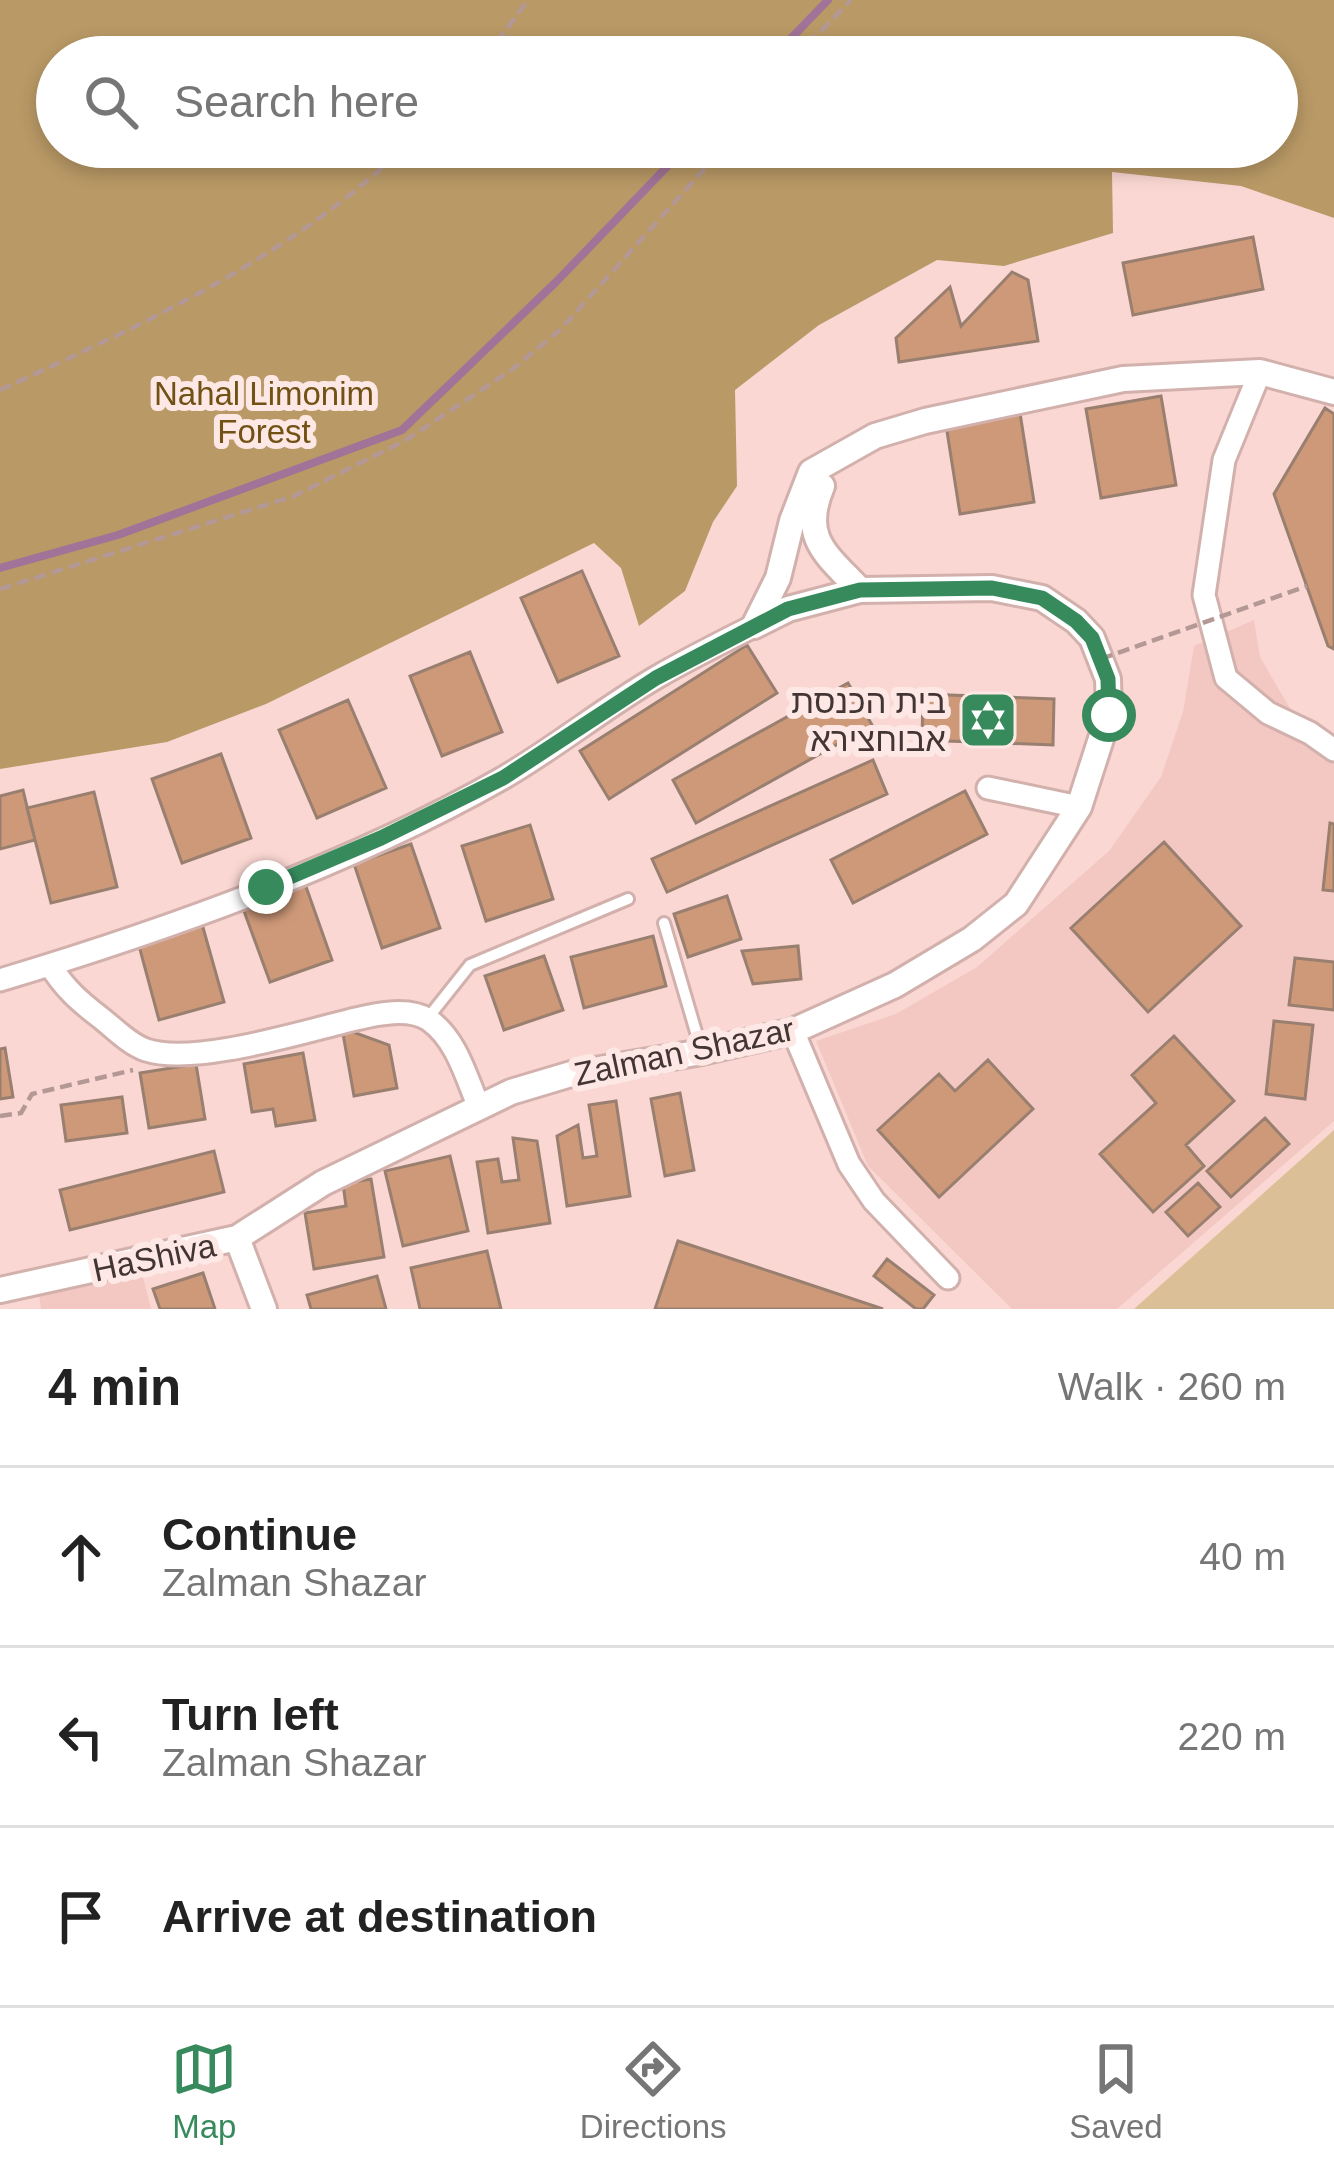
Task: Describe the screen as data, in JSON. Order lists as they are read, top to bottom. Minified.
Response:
{"streets":{"street":["Zalman Shazar","HaShiva"]},"crossings":[["Zalman Shazar","HaShiva"]],"parks":["Nahal Limonim Forest"],"places":{"synagogue":["בית הכנסת אבוחצירא"]},"page":{"search":"Search here","heading":["4 min","Walk · 260 m"],"list":[["Continue","Zalman Shazar","40 m"],["Turn left","Zalman Shazar","220 m"],"Arrive at destination"],"nav":["Map","Directions","Saved"]}}
